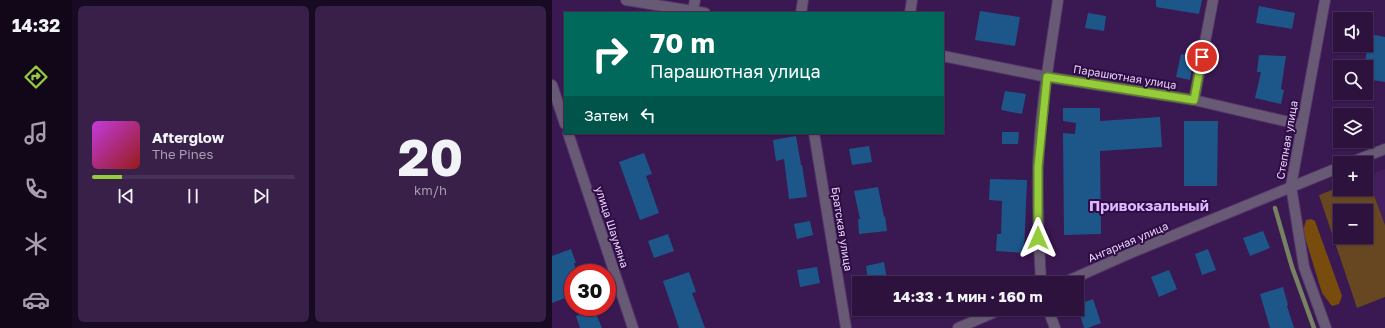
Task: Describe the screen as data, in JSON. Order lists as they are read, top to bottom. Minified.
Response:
{"streets":{"street":["Парашютная улица","Степная улица","улица Шаумяна","Братская улица","Ангарная улица"]},"crossings":[["Парашютная улица","Степная улица"],["Степная улица","Ангарная улица"]],"districts":["Привокзальный"],"page":{"tabs":"14:32","tile":["20","km/h"],"map_buttons":["+","−"],"turn":["70 m","Парашютная улица"],"then":"Затем","song":["Afterglow","The Pines"],"limit":"30","trip":"14:33 · 1 мин · 160 m"}}
